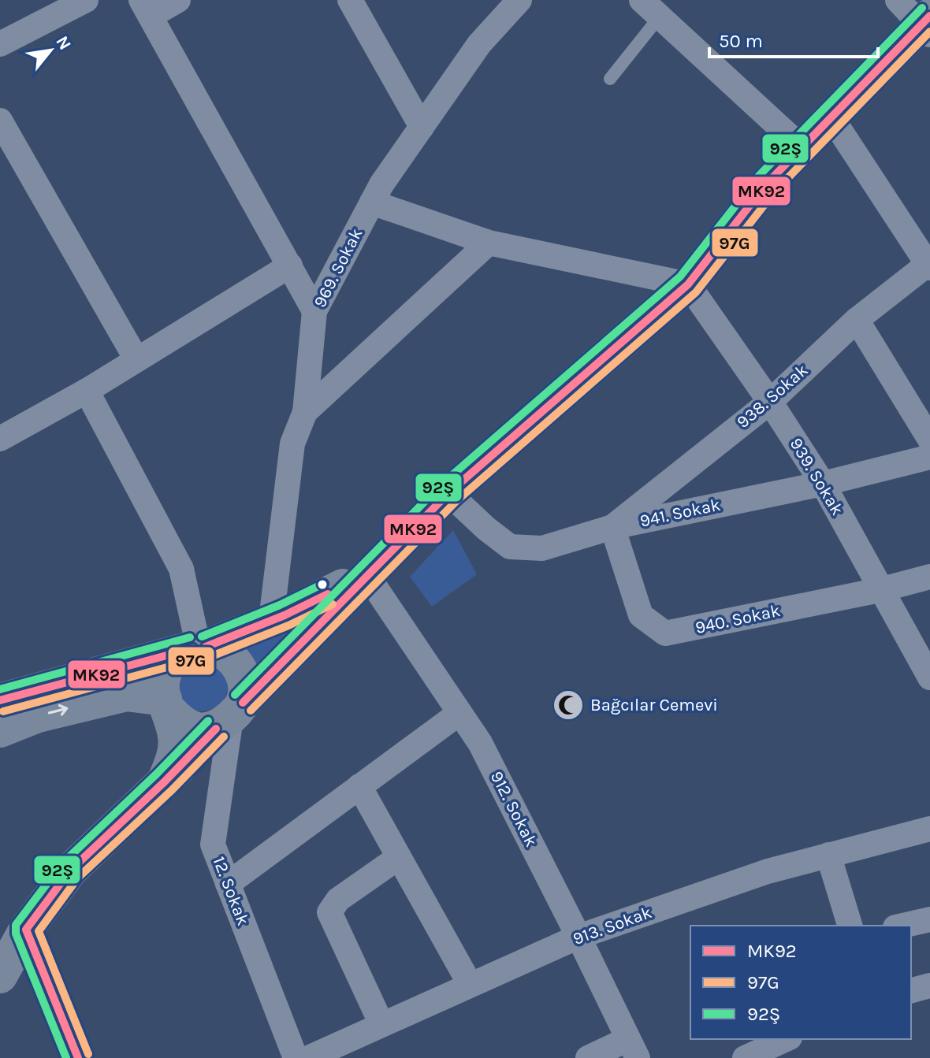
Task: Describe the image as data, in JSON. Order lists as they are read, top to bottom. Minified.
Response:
{"streets":{"street":["969. Sokak","938. Sokak","939. Sokak","941. Sokak","940. Sokak","912. Sokak","12. Sokak","913. Sokak"]},"crossings":[["938. Sokak","939. Sokak"],["938. Sokak","941. Sokak"],["938. Sokak","940. Sokak"],["939. Sokak","941. Sokak"],["939. Sokak","940. Sokak"],["941. Sokak","940. Sokak"],["912. Sokak","913. Sokak"]],"places":{"mosque":["Bağcılar Cemevi"]},"lines":["transit line 92Ş","transit line MK92","transit line 97G"],"legend":["MK92","97G","92Ş"],"scale_bar":"50 m","north":"top right"}
